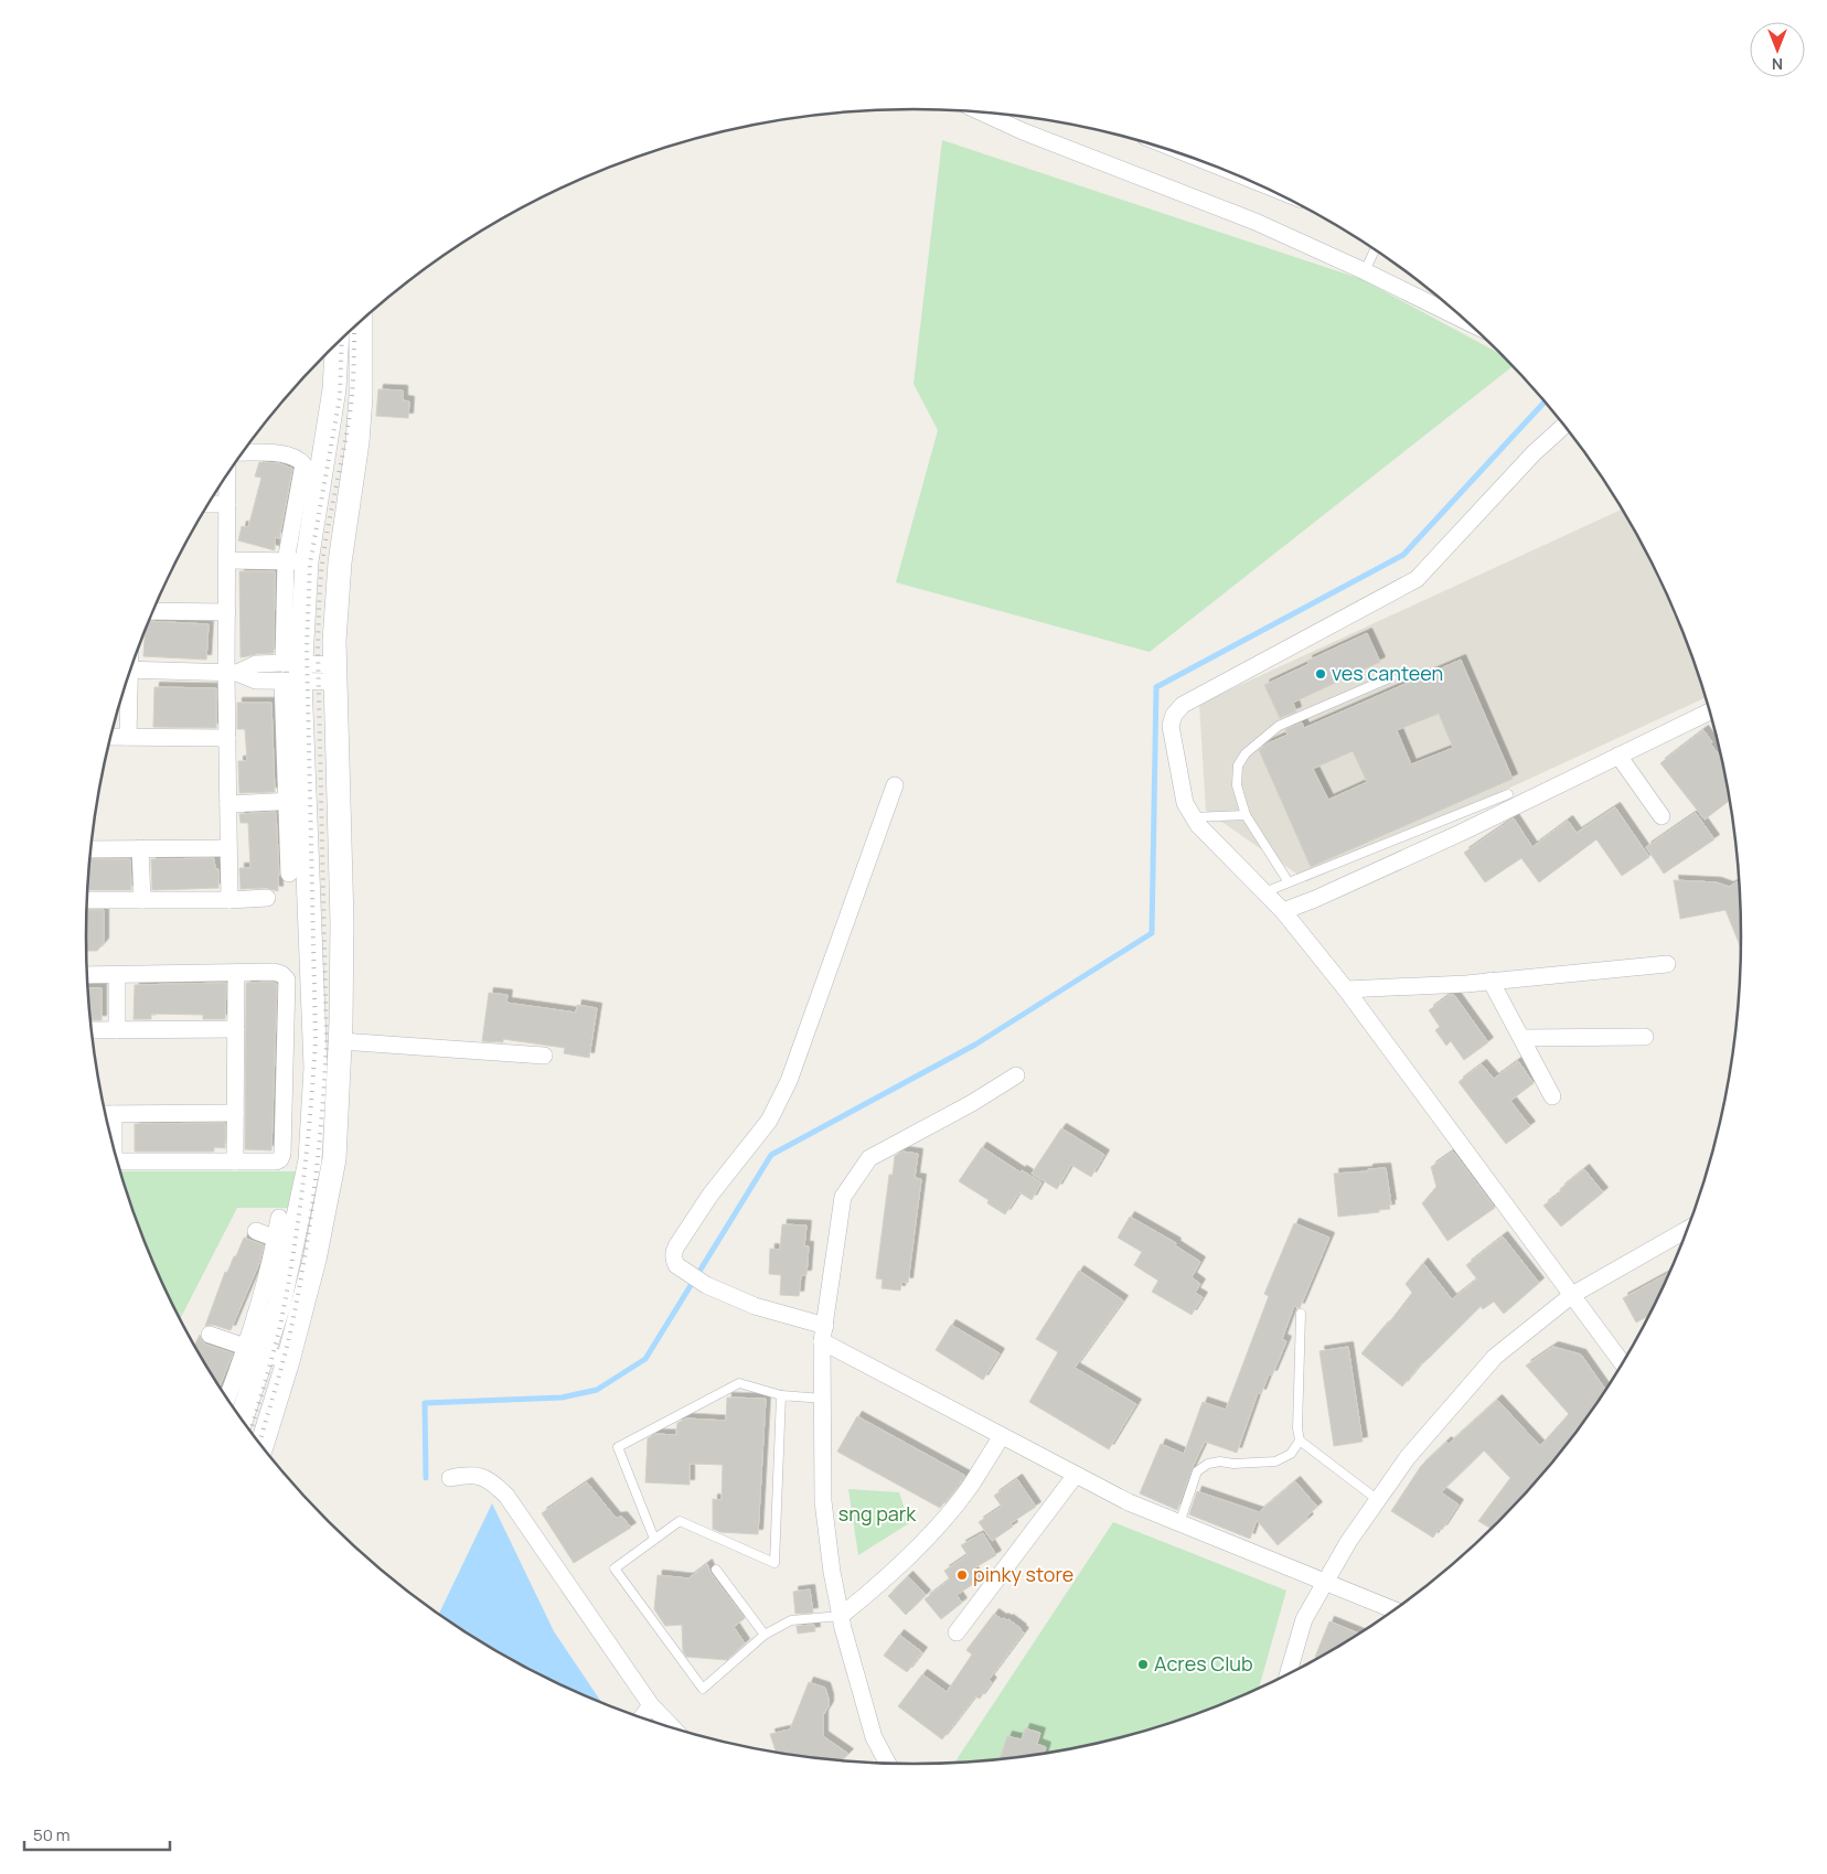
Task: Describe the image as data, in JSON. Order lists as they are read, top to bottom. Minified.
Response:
{"parks":["sng park"],"places":["ves canteen","pinky store","Acres Club"],"scale_bar":"50 m","north":"bottom"}
